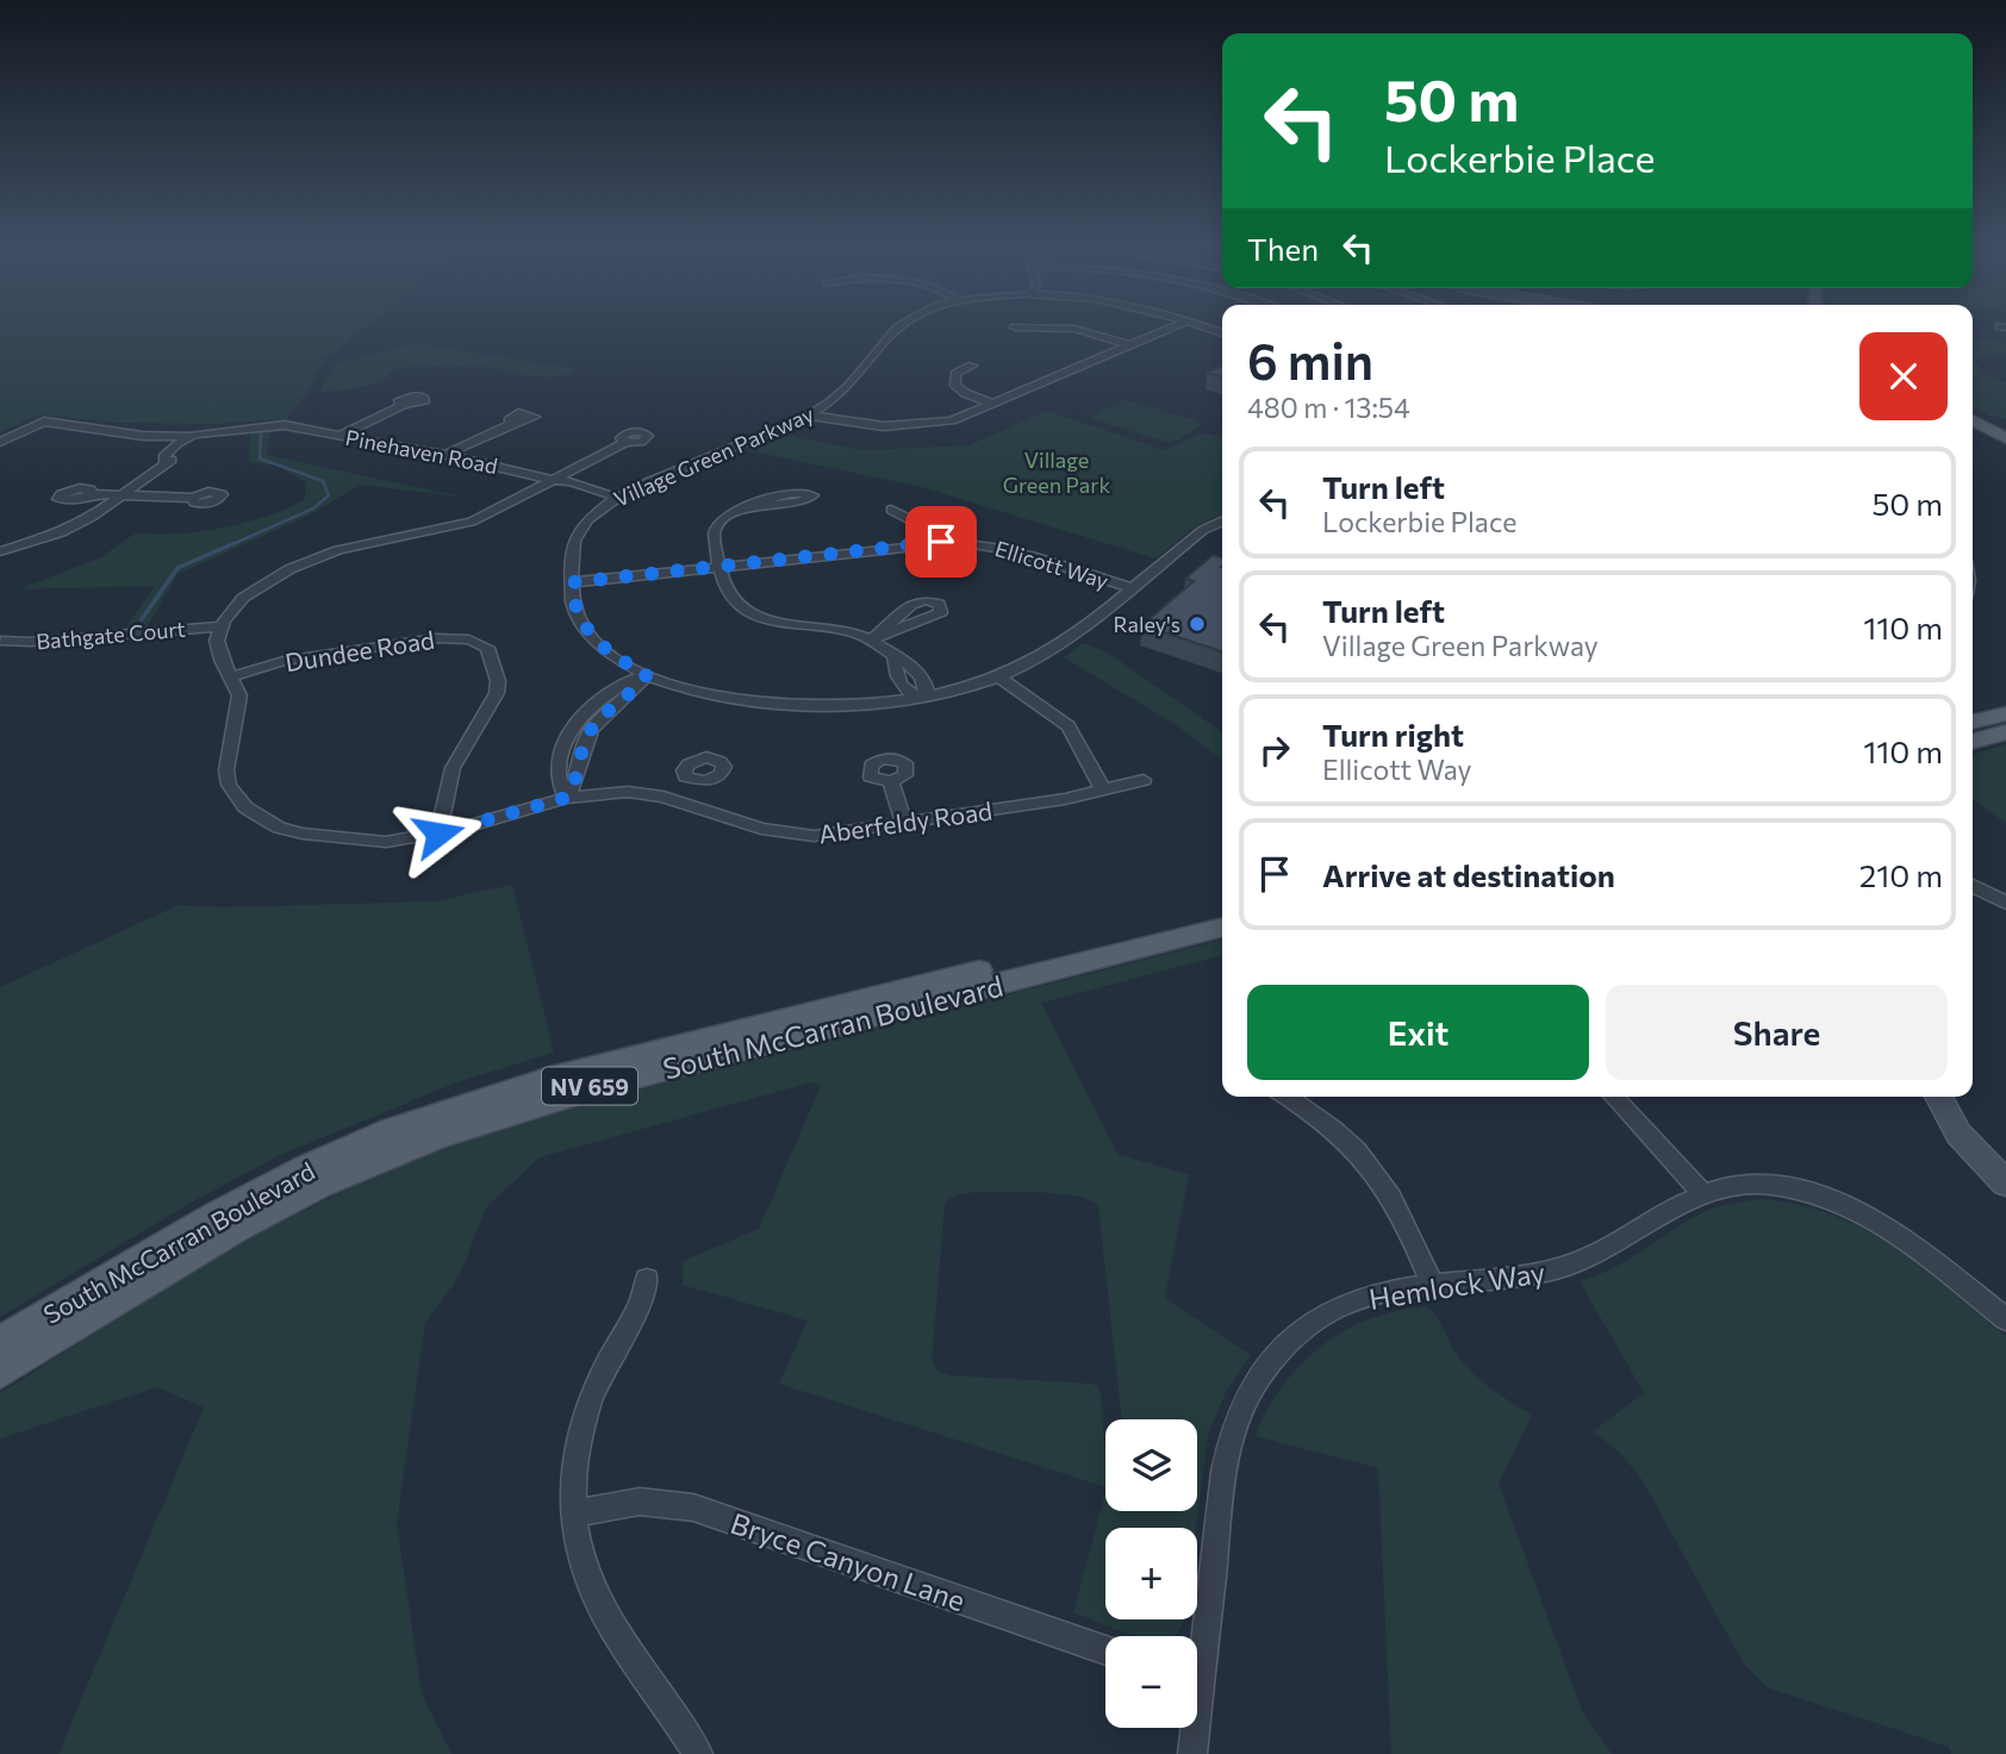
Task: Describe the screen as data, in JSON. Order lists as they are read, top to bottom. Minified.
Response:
{"streets":{"main road":["South McCarran Boulevard","NV 659"],"street":["Pinehaven Road","Village Green Parkway","Ellicott Way","Bathgate Court","Dundee Road","Aberfeldy Road","Hemlock Way","Bryce Canyon Lane"]},"crossings":[["Pinehaven Road","Village Green Parkway"],["Village Green Parkway","Ellicott Way"],["Bathgate Court","Aberfeldy Road"],["Dundee Road","Aberfeldy Road"]],"parks":["Village Green Park"],"places":["Raley's"],"page":{"turn":["50 m","Lockerbie Place"],"then":"Then","heading":["6 min","480 m · 13:54"],"list":[{"name":"Turn left","note":"Lockerbie Place","value":"50 m"},{"name":"Turn left","note":"Village Green Parkway","value":"110 m"},{"name":"Turn right","note":"Ellicott Way","value":"110 m"},{"name":"Arrive at destination","value":"210 m"}],"buttons":["Exit","Share"],"map_buttons":["+","−"]}}
